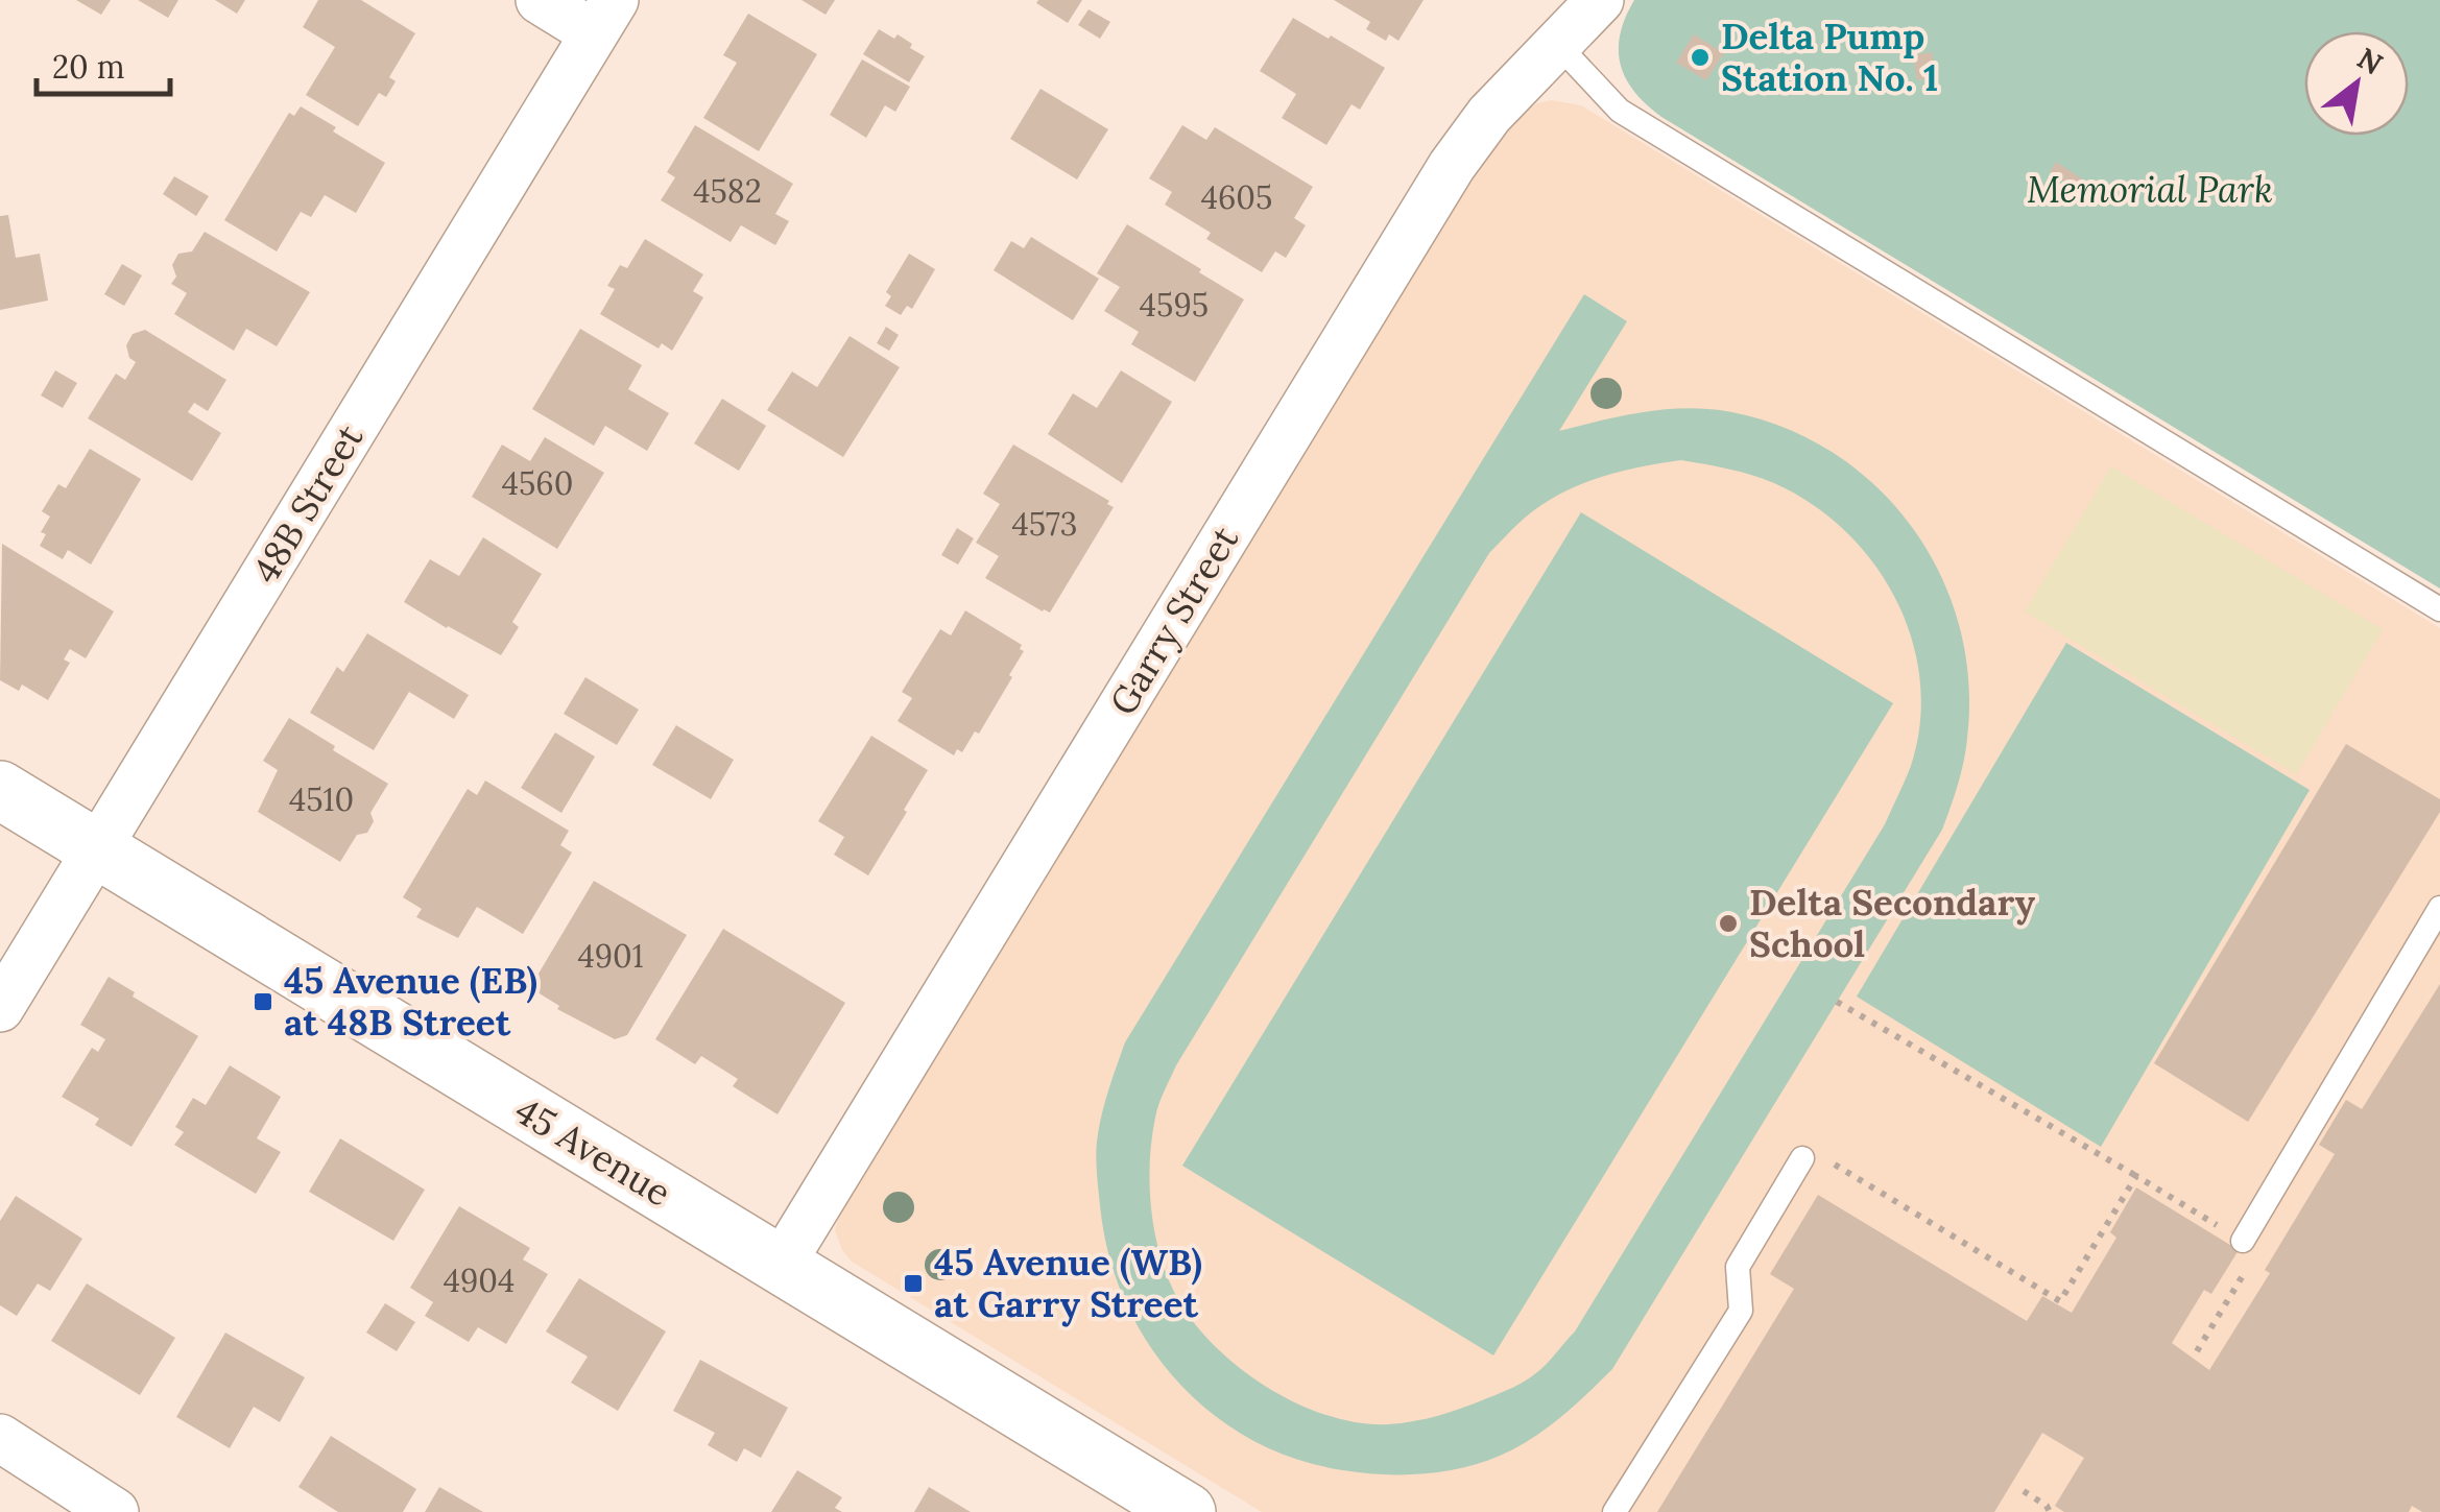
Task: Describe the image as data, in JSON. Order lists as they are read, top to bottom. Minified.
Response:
{"streets":{"street":["48B Street","Garry Street","45 Avenue"]},"crossings":[["48B Street","45 Avenue"],["Garry Street","45 Avenue"]],"parks":["Memorial Park"],"places":{"other":["Delta Pump Station No. 1","Delta Secondary School"],"transit":["45 Avenue (EB) at 48B Street","45 Avenue (WB) at Garry Street"]},"house_numbers":["4582","4605","4595","4560","4573","4510","4901","4904"],"scale_bar":"20 m","north":"top right"}
